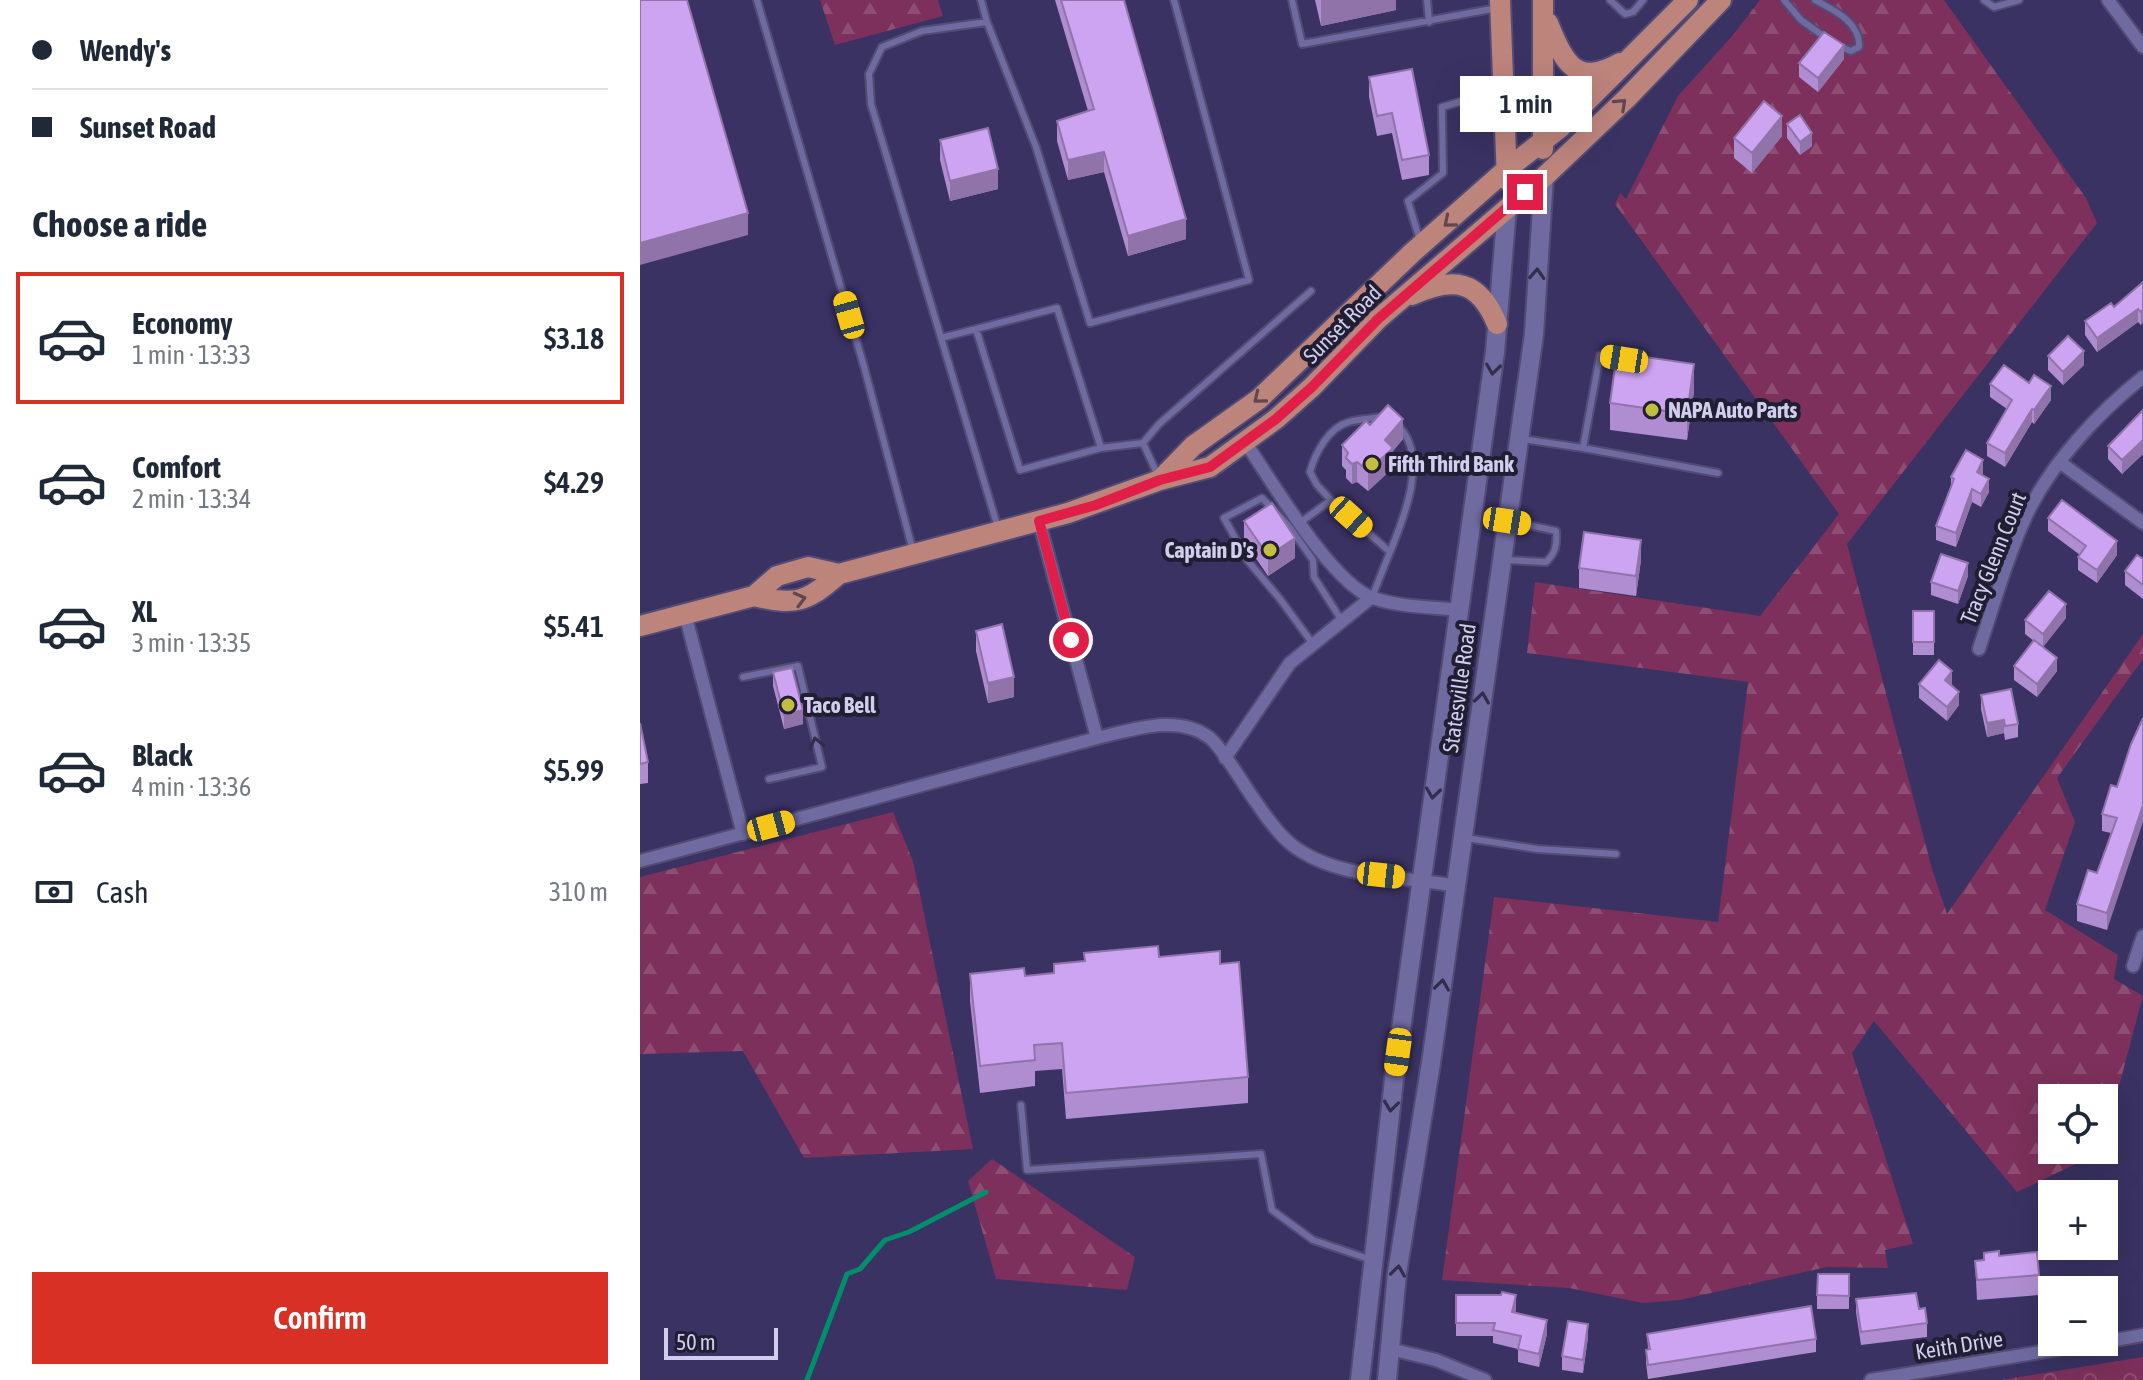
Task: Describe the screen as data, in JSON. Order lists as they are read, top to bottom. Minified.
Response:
{"streets":{"main road":["Sunset Road","Statesville Road"],"street":["Tracy Glenn Court","Keith Drive"]},"crossings":[["Sunset Road","Statesville Road"]],"places":["NAPA Auto Parts","Fifth Third Bank","Captain D's","Taco Bell"],"scale_bar":"50 m","page":{"banner":["Wendy's","Sunset Road"],"bubble":"1 min","heading":"Choose a ride","list":[{"name":"Economy","note":"1 min · 13:33","value":"$3.18"},{"name":"Comfort","note":"2 min · 13:34","value":"$4.29"},{"name":"XL","note":"3 min · 13:35","value":"$5.41"},{"name":"Black","note":"4 min · 13:36","value":"$5.99"}],"pay":["Cash","310 m"],"map_buttons":["+","−"],"buttons":"Confirm","scale":"50 m"}}
